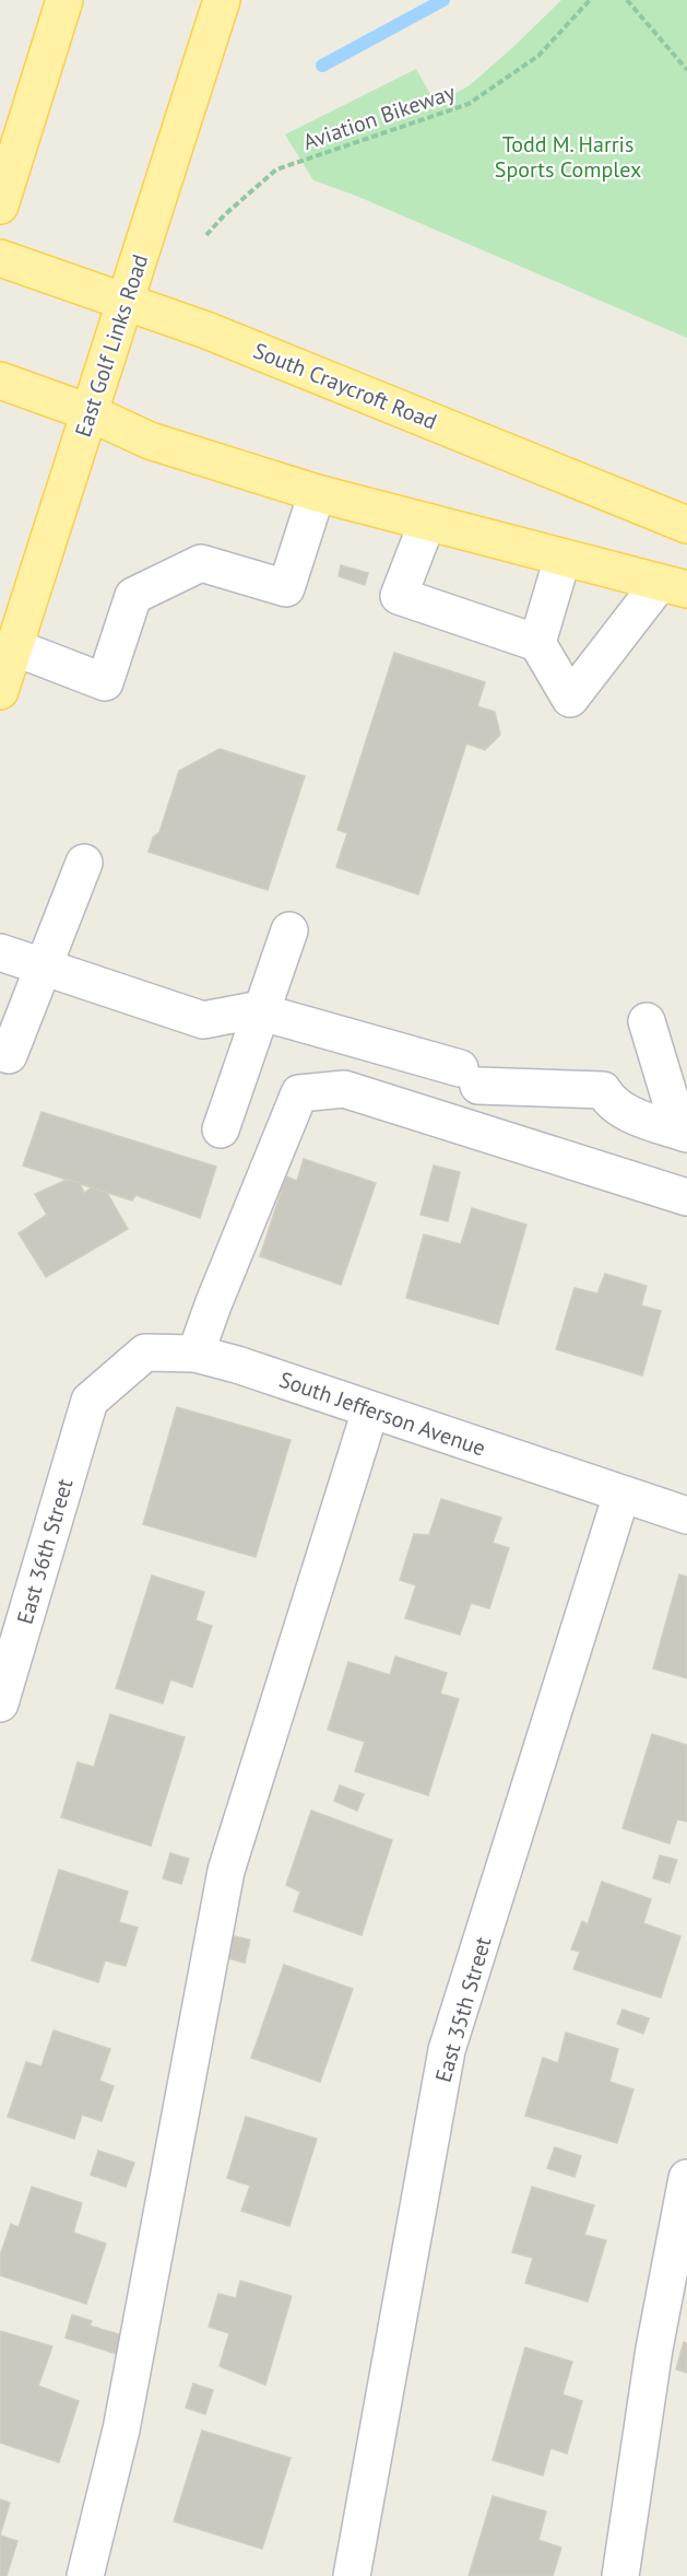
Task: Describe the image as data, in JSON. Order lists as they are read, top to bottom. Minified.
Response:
{"streets":{"main road":["East Golf Links Road","South Craycroft Road"],"street":["South Jefferson Avenue","East 36th Street","East 35th Street"],"path":["Aviation Bikeway"]},"crossings":[["East Golf Links Road","South Craycroft Road"],["South Jefferson Avenue","East 36th Street"],["South Jefferson Avenue","East 35th Street"]],"parks":["Todd M. Harris Sports Complex"]}
